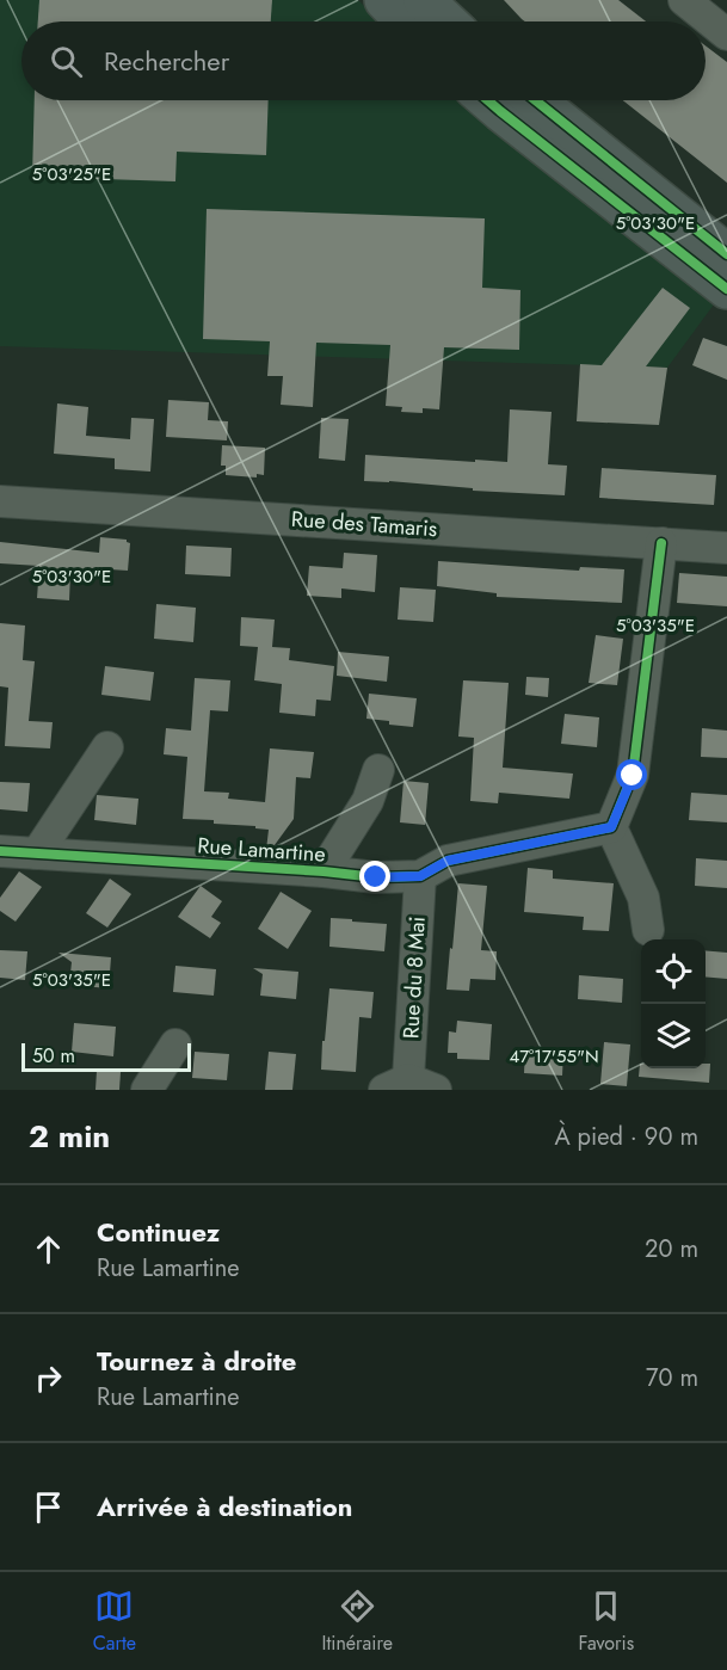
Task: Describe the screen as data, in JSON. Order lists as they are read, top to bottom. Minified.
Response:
{"streets":{"street":["Rue des Tamaris","Rue Lamartine","Rue du 8 Mai"]},"crossings":[["Rue Lamartine","Rue du 8 Mai"]],"scale_bar":"50 m","page":{"search":"Rechercher","scale":"50 m","heading":["2 min","À pied · 90 m"],"list":[["Continuez","Rue Lamartine","20 m"],["Tournez à droite","Rue Lamartine","70 m"],"Arrivée à destination"],"nav":["Carte","Itinéraire","Favoris"]},"coordinates":["5°03'25\"E","5°03'30\"E","5°03'35\"E","47°17'55\"N"]}
